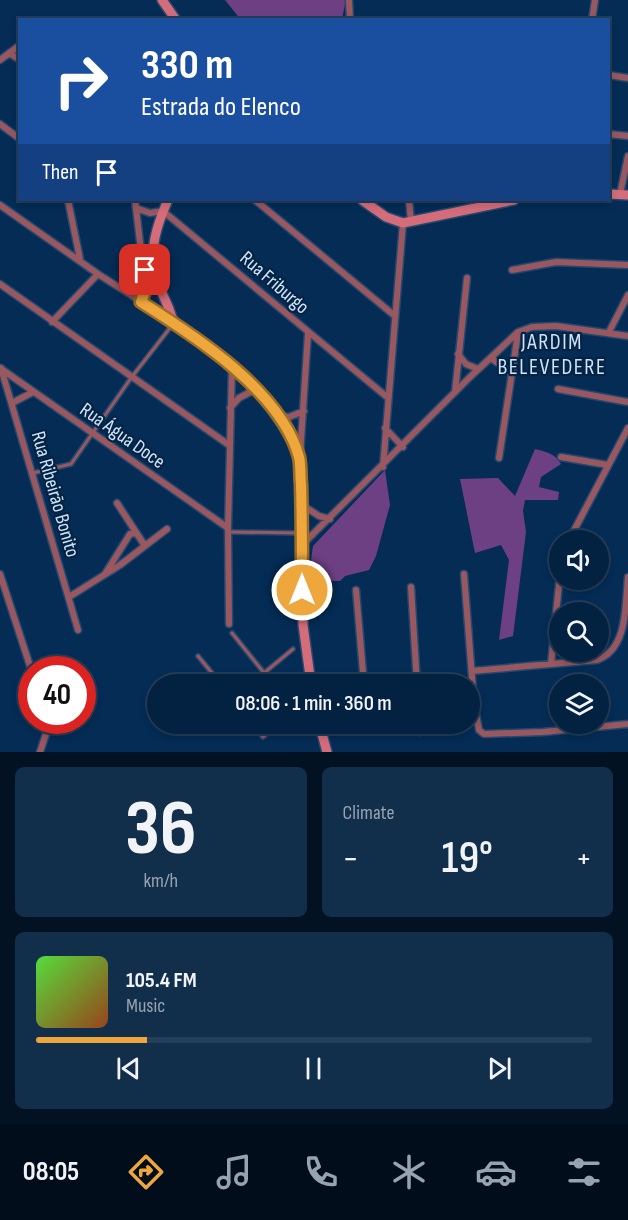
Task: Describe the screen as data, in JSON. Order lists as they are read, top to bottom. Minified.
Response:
{"streets":{"street":["Rua Friburgo","Rua Água Doce","Rua Ribeirão Bonito"]},"crossings":[["Rua Água Doce","Rua Ribeirão Bonito"]],"districts":["JARDIM BELEVEDERE"],"page":{"turn":["330 m","Estrada do Elenco"],"then":"Then","limit":"40","trip":"08:06 · 1 min · 360 m","tile":[["36","km/h"],"Climate"],"heat":["−","19°","+"],"song":["105.4 FM","Music"],"tabs":"08:05"}}
